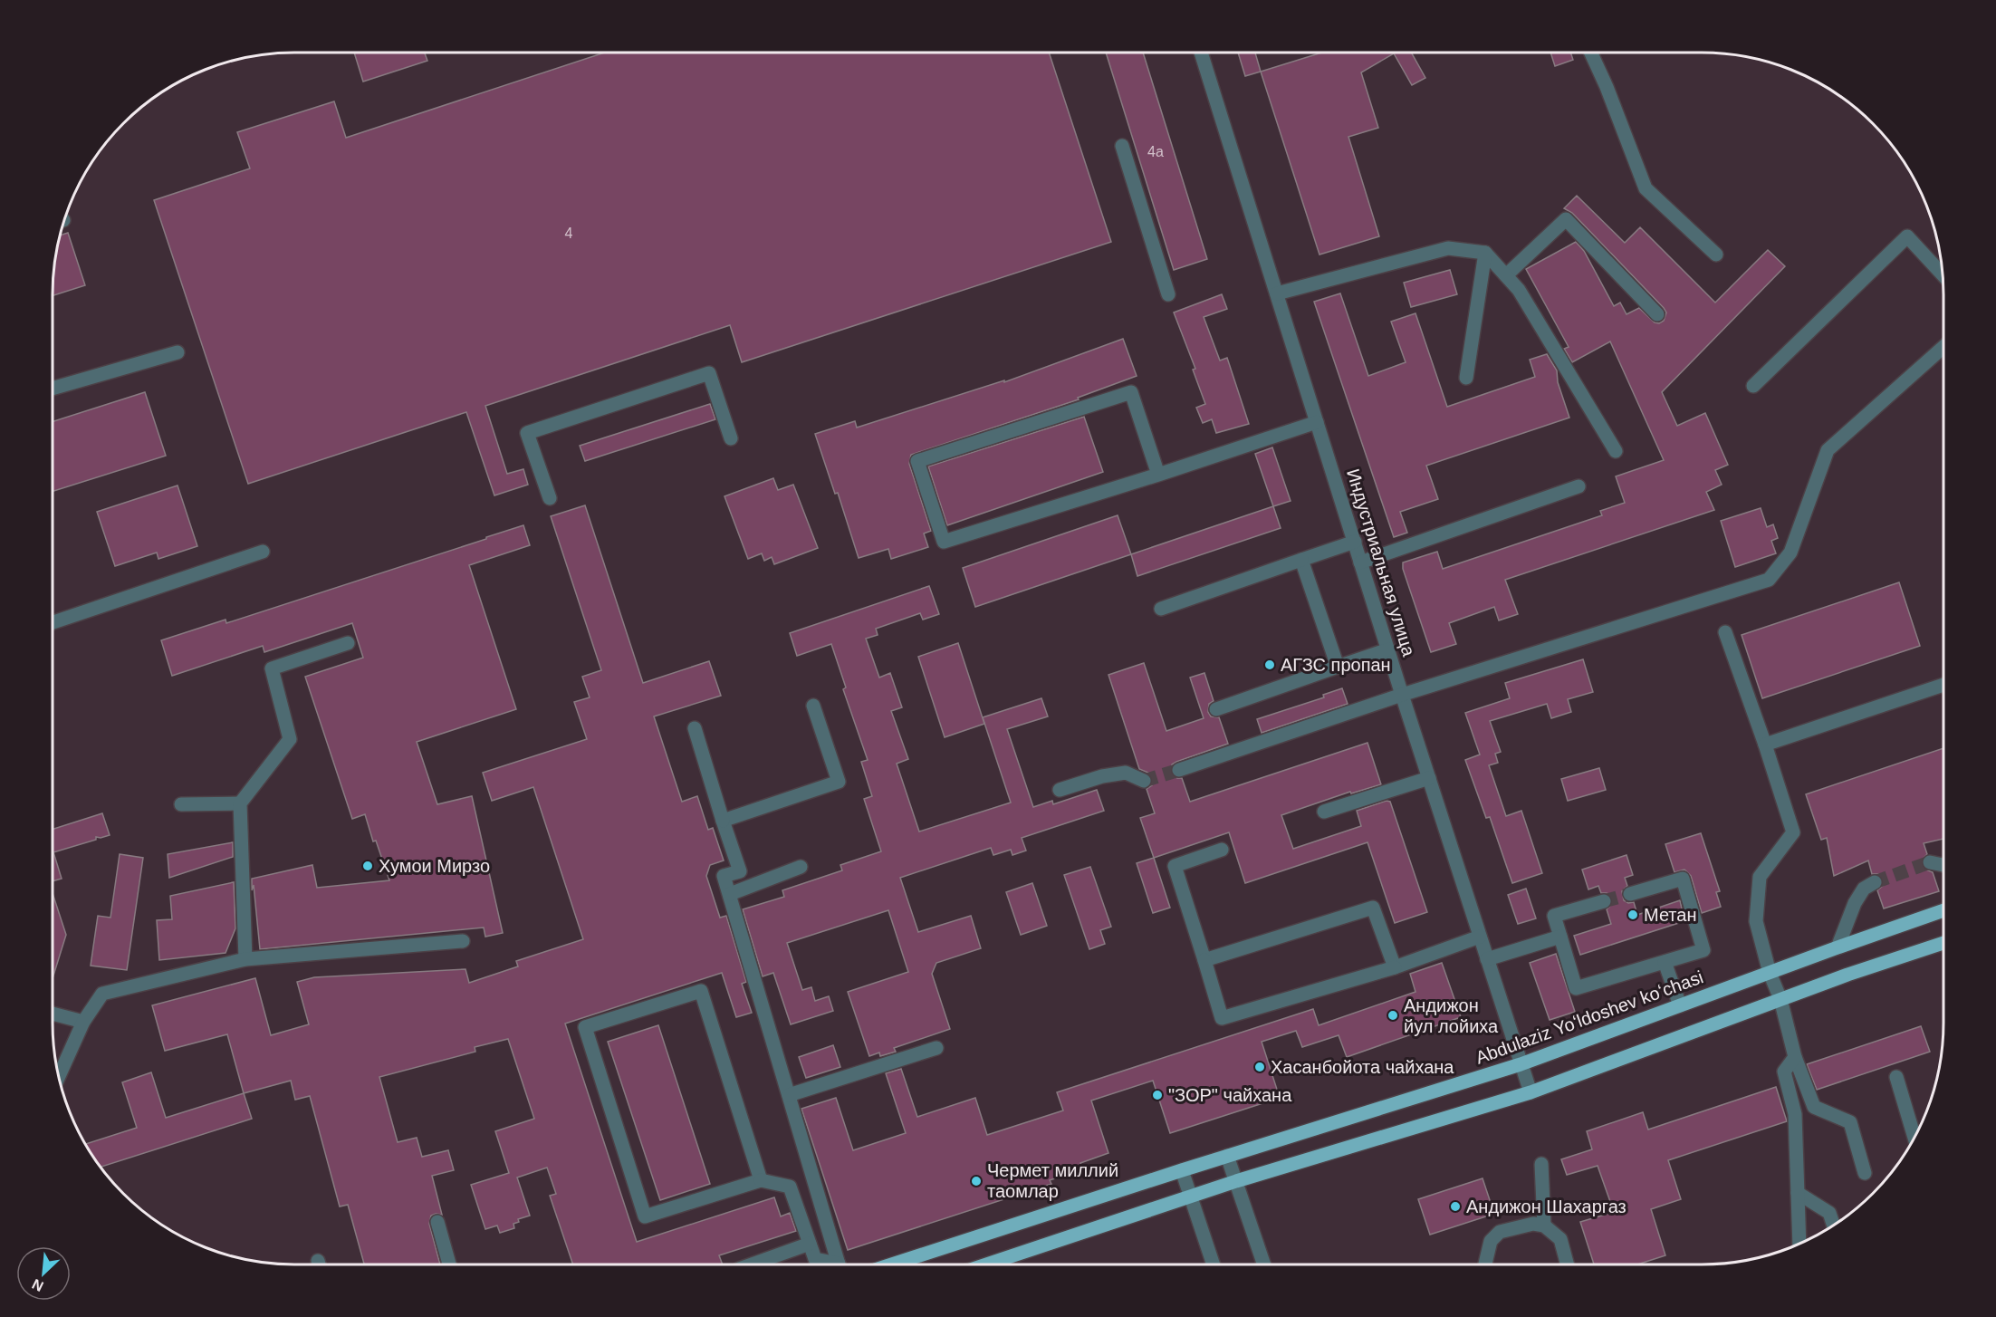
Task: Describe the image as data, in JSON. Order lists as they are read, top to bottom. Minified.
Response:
{"streets":{"main road":["Abdulaziz Yoʻldoshev koʻchasi"],"street":["Индустриальная улица"]},"crossings":[["Индустриальная улица","Abdulaziz Yoʻldoshev koʻchasi"]],"places":["АГЗС пропан","Хумои Мирзо","Метан","Андижон йул лойиха","Хасанбойота чайхана","\"ЗОР\" чайхана","Чермет миллий таомлар","Андижон Шахаргаз"],"house_numbers":["4а","4"],"north":"bottom left"}
